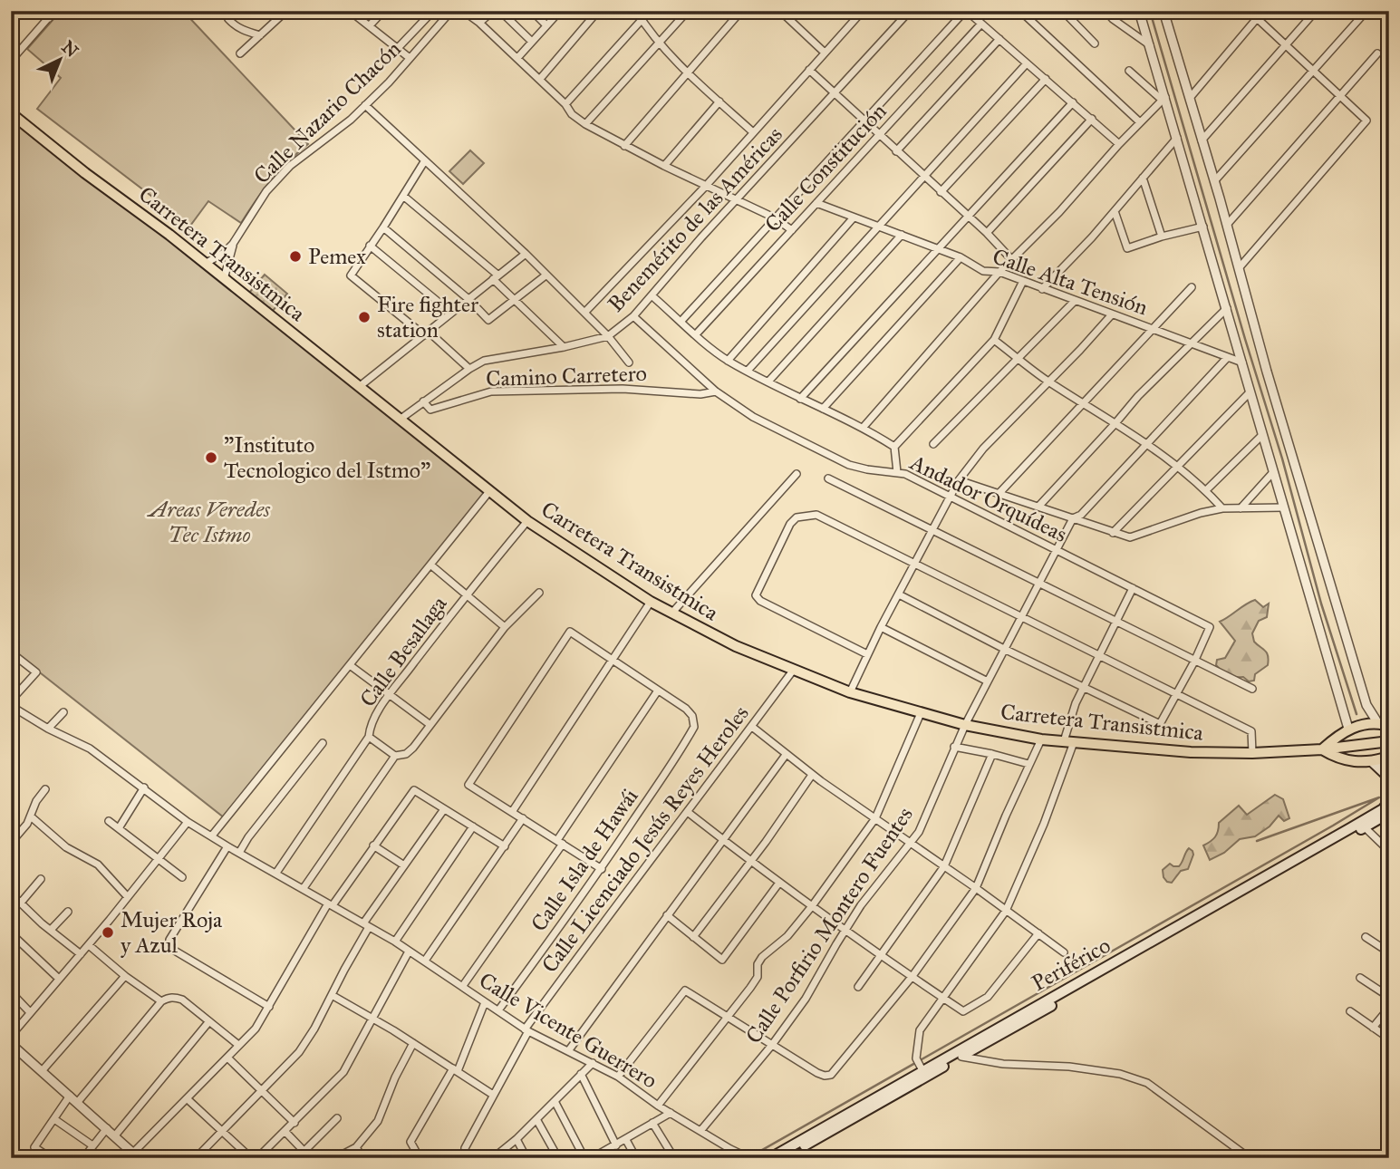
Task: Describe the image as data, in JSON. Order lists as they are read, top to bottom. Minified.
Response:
{"streets":{"main road":["Carretera Transistmica","Periférico"],"street":["Calle Nazario Chacón","Calle Constitución","Benemérito de las Américas","Calle Alta Tensión","Camino Carretero","Andador Orquídeas","Calle Besallaga","Calle Licenciado Jesús Reyes Heroles","Calle Isla de Hawái","Calle Porfirio Montero Fuentes","Calle Vicente Guerrero"]},"crossings":[["Calle Nazario Chacón","Carretera Transistmica"],["Calle Constitución","Calle Alta Tensión"],["Benemérito de las Américas","Carretera Transistmica"],["Benemérito de las Américas","Camino Carretero"],["Benemérito de las Américas","Andador Orquídeas"],["Carretera Transistmica","Calle Besallaga"],["Carretera Transistmica","Calle Licenciado Jesús Reyes Heroles"],["Carretera Transistmica","Calle Porfirio Montero Fuentes"],["Camino Carretero","Andador Orquídeas"],["Andador Orquídeas","Calle Porfirio Montero Fuentes"],["Calle Licenciado Jesús Reyes Heroles","Calle Vicente Guerrero"],["Calle Isla de Hawái","Calle Vicente Guerrero"],["Calle Porfirio Montero Fuentes","Calle Vicente Guerrero"]],"parks":["Areas Veredes Tec Istmo"],"places":["Pemex","Fire fighter station","\"Instituto Tecnologico del Istmo\"","Mujer Roja y Azul"],"north":"top right"}
